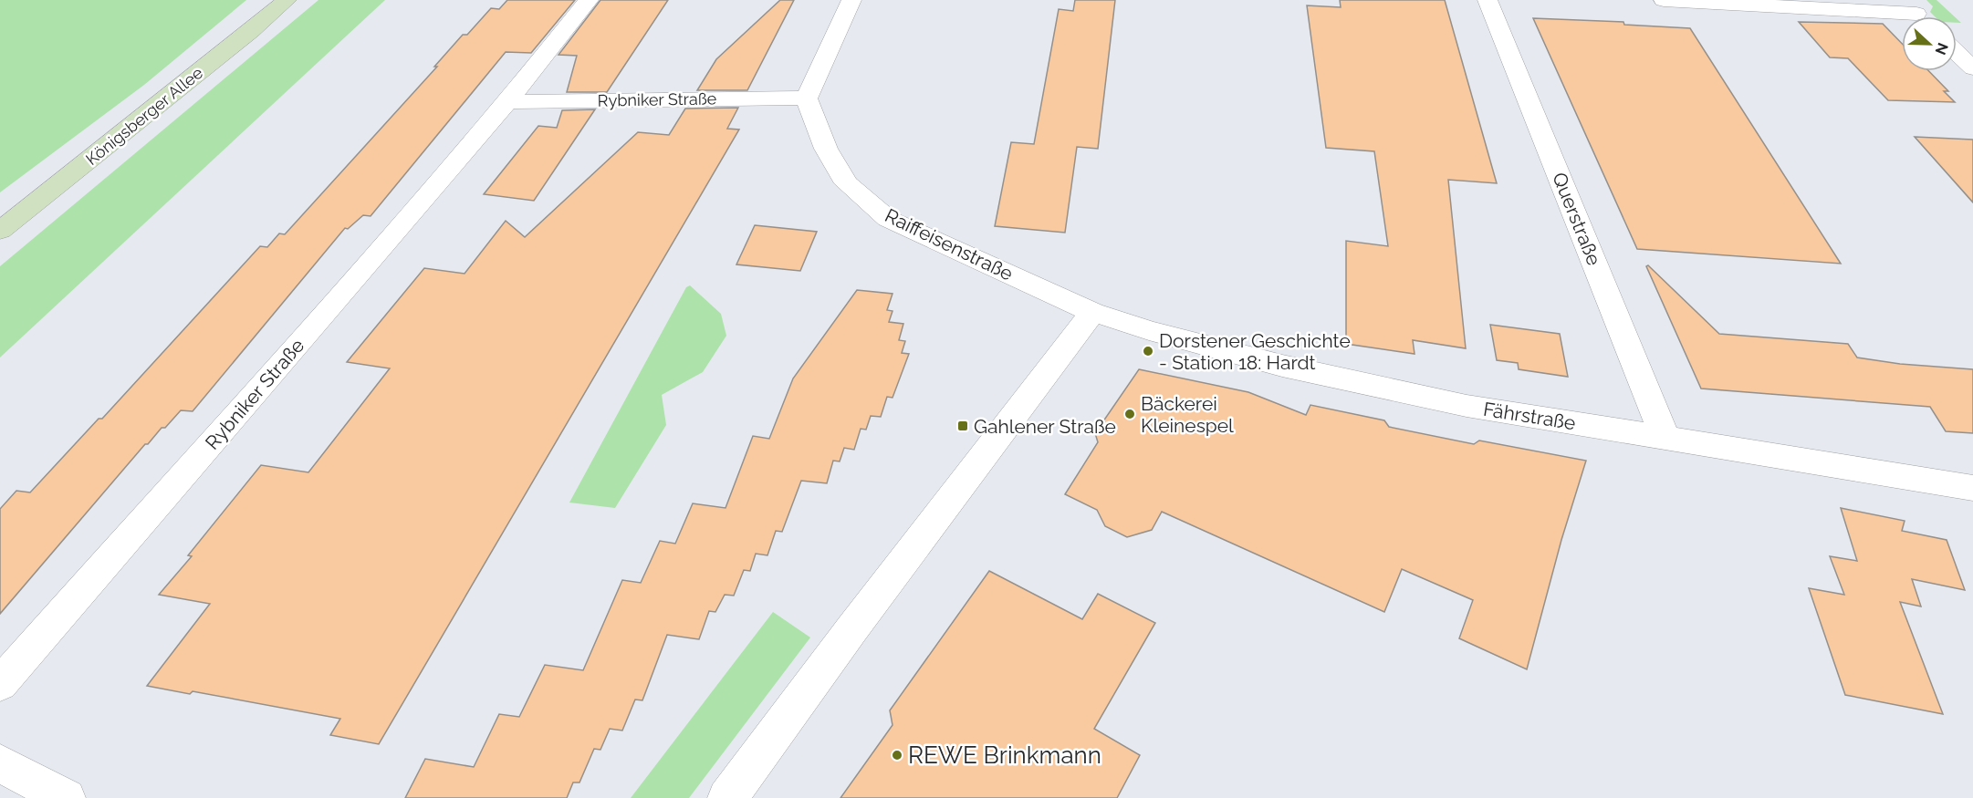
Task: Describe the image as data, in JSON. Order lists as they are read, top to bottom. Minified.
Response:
{"streets":{"main road":["Königsberger Allee"],"street":["Rybniker Straße","Querstraße","Raiffeisenstraße","Fährstraße"]},"crossings":[["Rybniker Straße","Raiffeisenstraße"],["Querstraße","Fährstraße"],["Raiffeisenstraße","Fährstraße"]],"places":{"other":["Dorstener Geschichte - Station 18: Hardt","Bäckerei Kleinespel","REWE Brinkmann"],"transit":["Gahlener Straße"]},"north":"right"}
